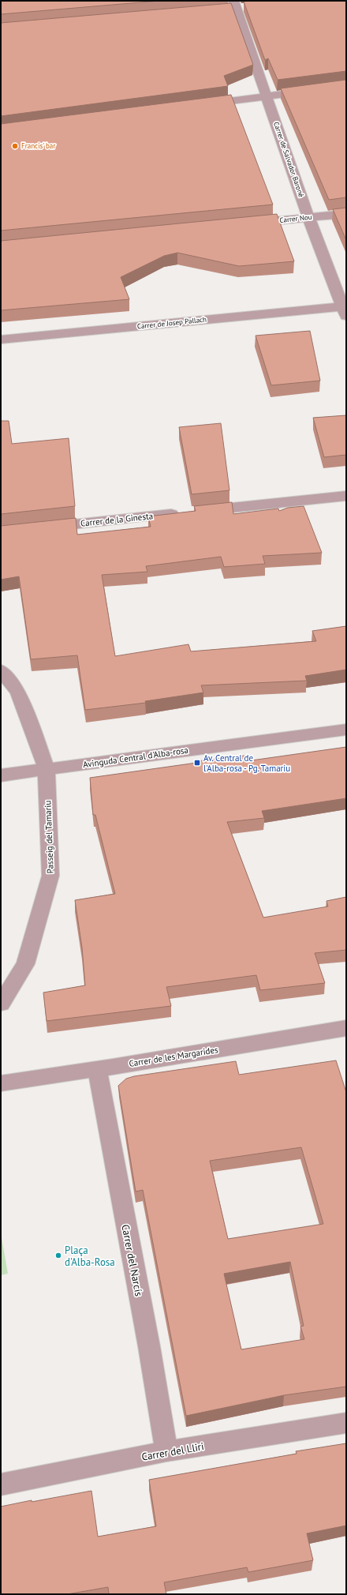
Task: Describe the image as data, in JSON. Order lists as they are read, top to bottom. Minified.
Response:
{"streets":{"street":["Carrer de Salvador Baroné","Carrer Nou","Carrer de Josep Pallach","Carrer de la Ginesta","Avinguda Central d'Alba-rosa","Passeig del Tamariu","Carrer de les Margarides","Carrer del Narcís","Carrer del Lliri"]},"crossings":[["Carrer de Salvador Baroné","Carrer Nou"],["Carrer de Salvador Baroné","Carrer de Josep Pallach"],["Avinguda Central d'Alba-rosa","Passeig del Tamariu"],["Carrer de les Margarides","Carrer del Narcís"],["Carrer del Narcís","Carrer del Lliri"]],"places":{"other":["Francis' bar","Plaça d'Alba-Rosa"],"transit":["Av. Central de l'Alba-rosa - Pg. Tamariu"]}}
